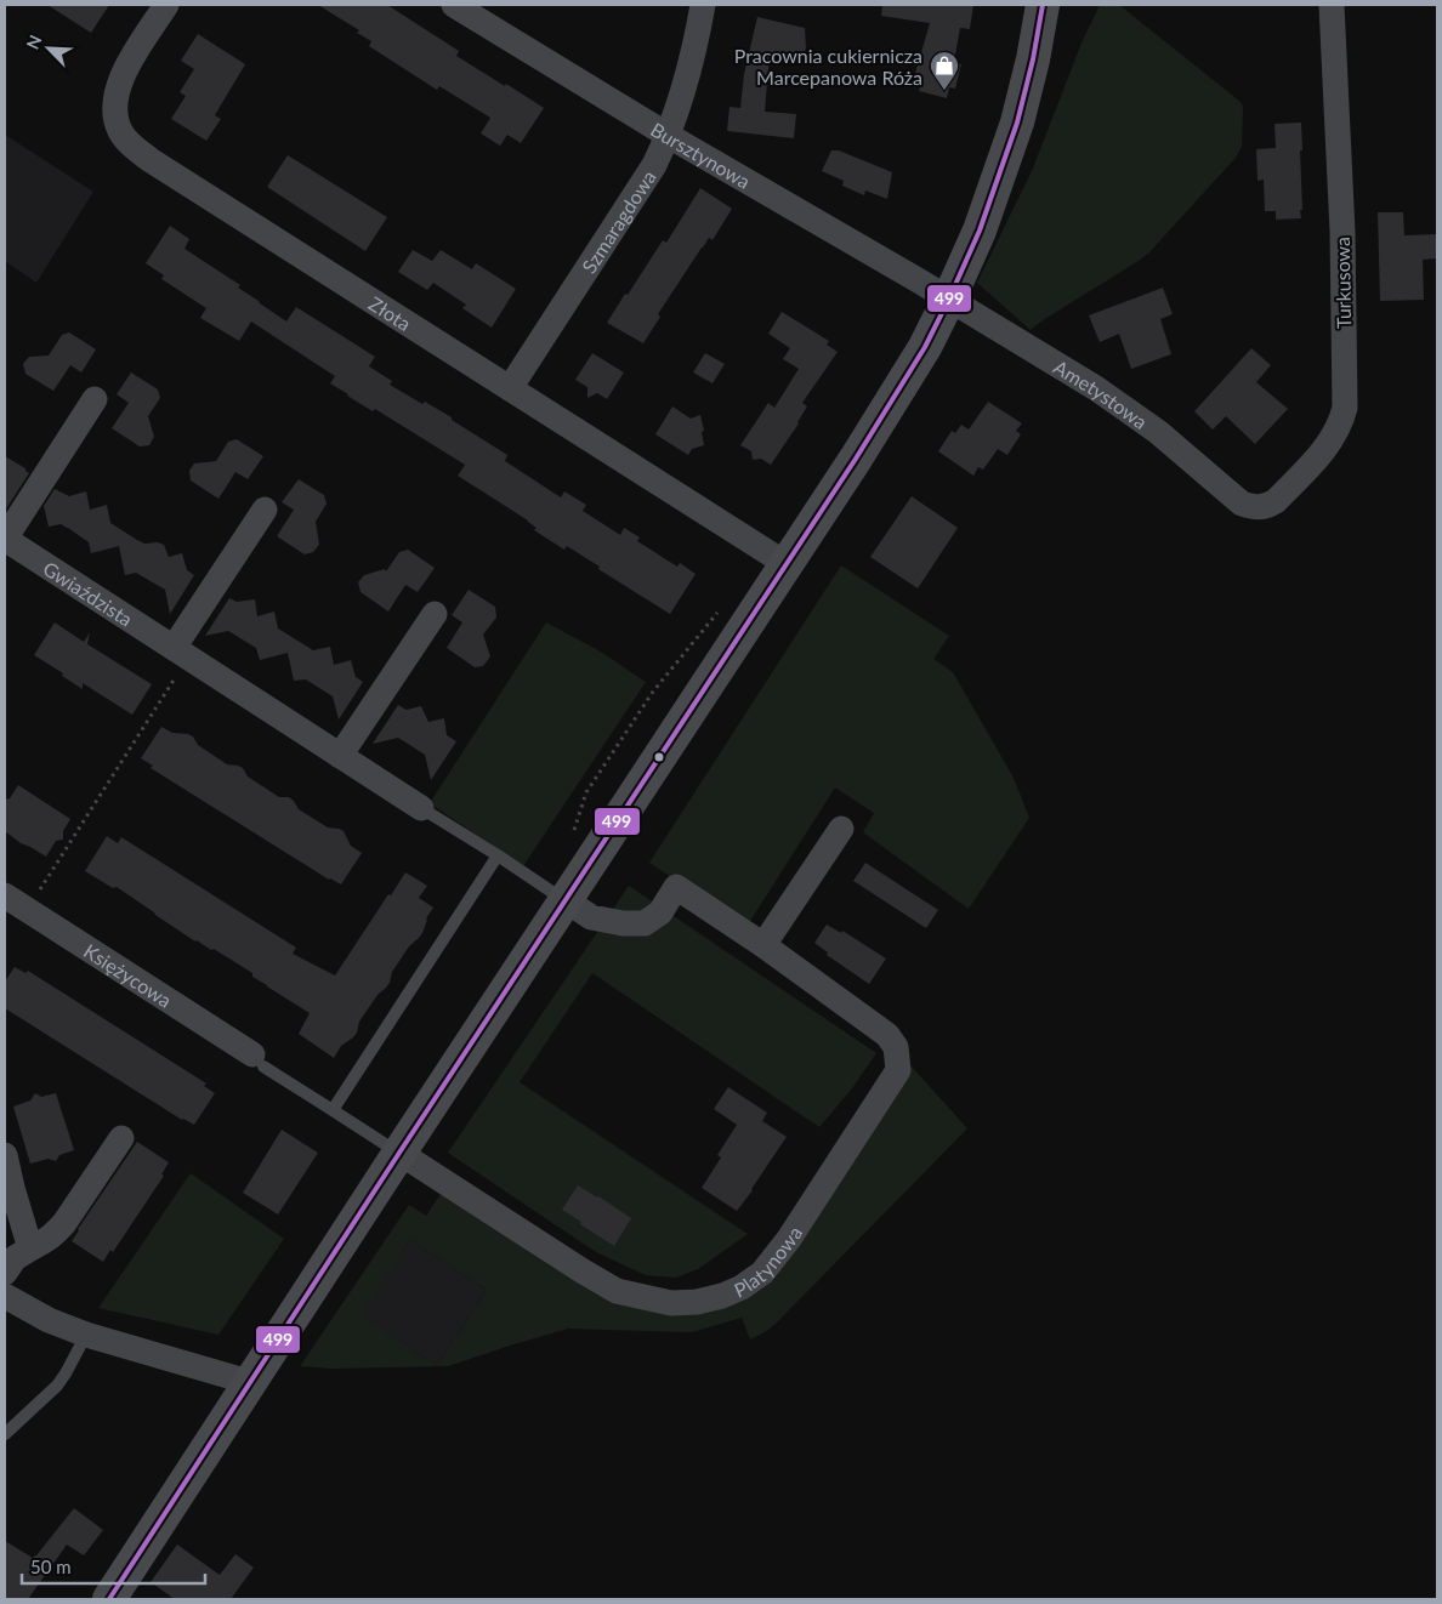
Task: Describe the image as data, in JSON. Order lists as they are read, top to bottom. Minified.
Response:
{"streets":{"street":["Bursztynowa","Szmaragdowa","Turkusowa","Złota","Ametystowa","Gwiaździsta","Księżycowa","Platynowa"]},"crossings":[["Bursztynowa","Szmaragdowa"],["Bursztynowa","Ametystowa"],["Szmaragdowa","Złota"],["Turkusowa","Ametystowa"]],"places":{"shop":["Pracownia cukiernicza Marcepanowa Róża"]},"lines":["transit line 499"],"scale_bar":"50 m","north":"top left"}
